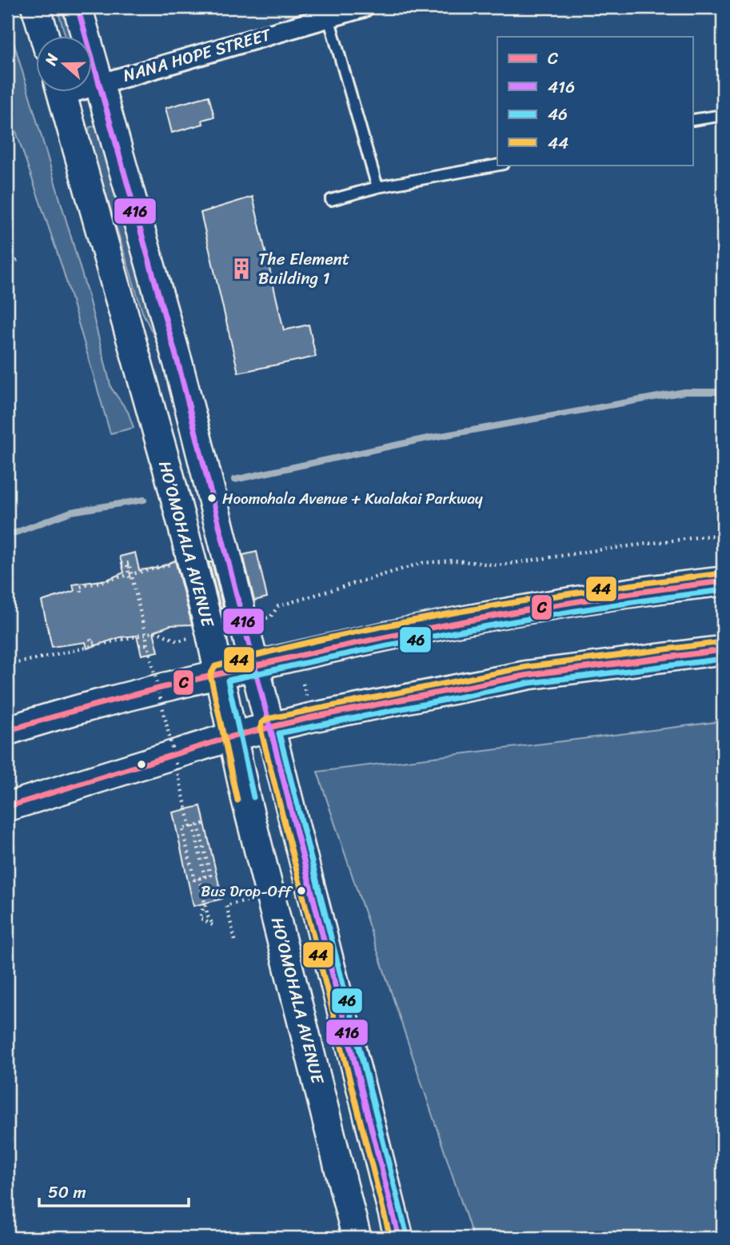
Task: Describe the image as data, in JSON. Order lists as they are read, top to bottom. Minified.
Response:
{"streets":{"main road":["HO’OMOHALA AVENUE"],"street":["NANA HOPE STREET"]},"places":{"building":["The Element Building 1"],"other":["Hoomohala Avenue + Kualakai Parkway","Bus Drop-Off"]},"lines":["transit line 416","transit line 44","transit line C","transit line 46"],"legend":["C","416","46","44"],"scale_bar":"50 m","north":"left"}
